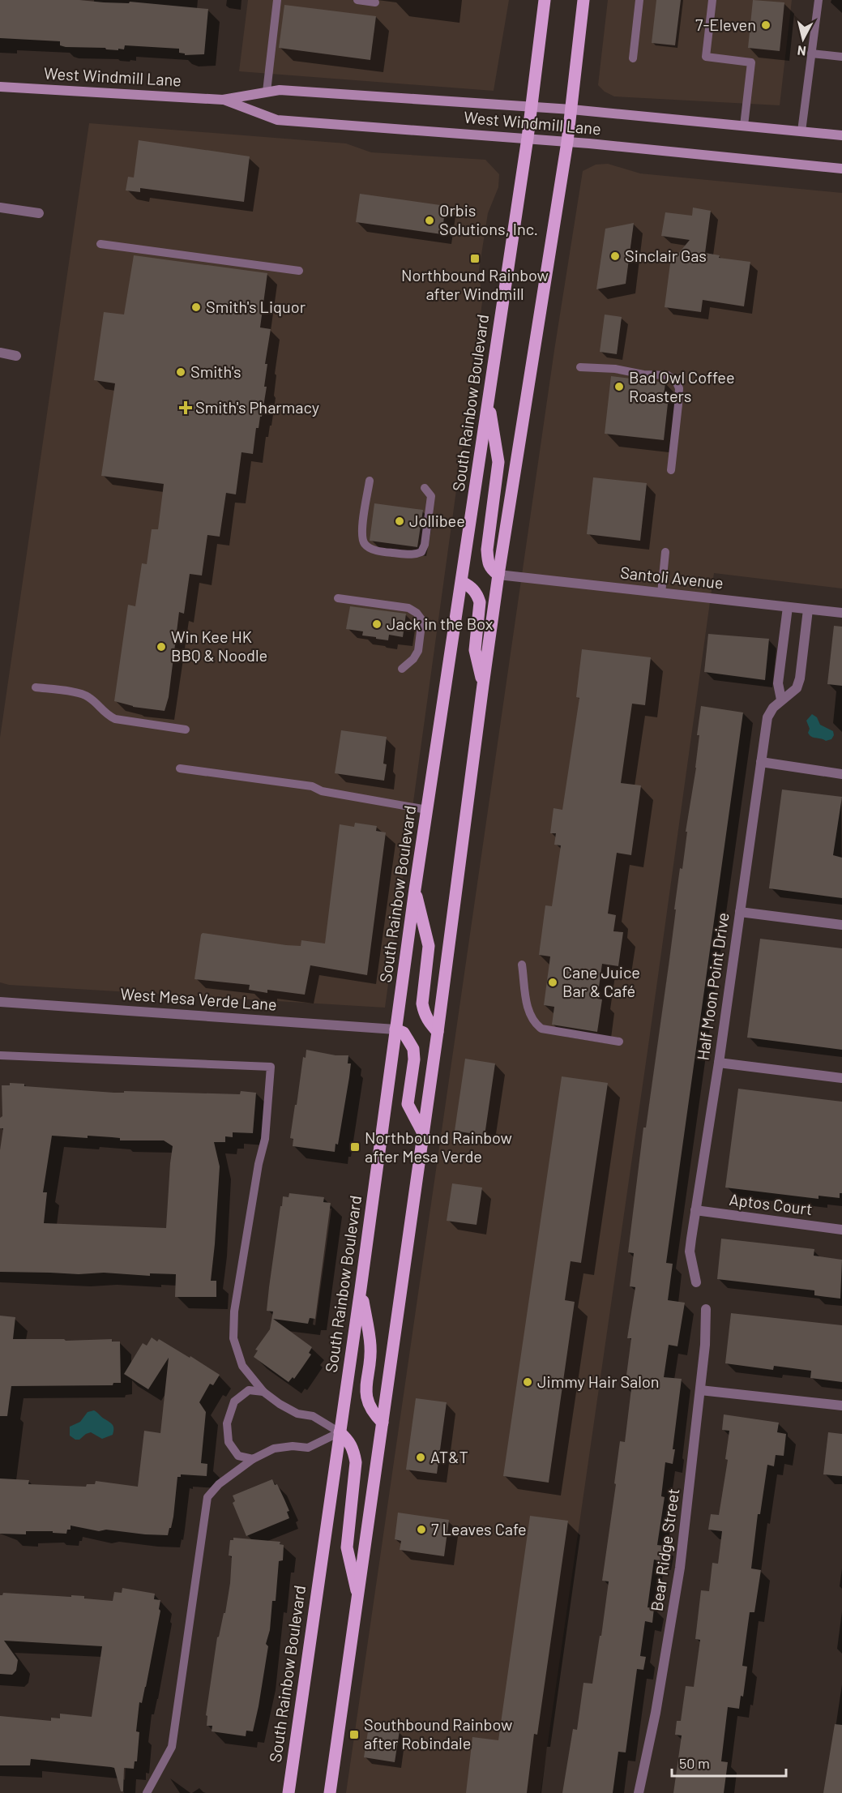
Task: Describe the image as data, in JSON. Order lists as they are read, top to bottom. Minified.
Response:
{"streets":{"main road":["West Windmill Lane","South Rainbow Boulevard"],"street":["Santoli Avenue","Half Moon Point Drive","West Mesa Verde Lane","Aptos Court","Bear Ridge Street"]},"crossings":[["West Windmill Lane","South Rainbow Boulevard"],["South Rainbow Boulevard","West Mesa Verde Lane"],["Santoli Avenue","Half Moon Point Drive"],["Half Moon Point Drive","Aptos Court"]],"places":{"other":["7-Eleven","Orbis Solutions, Inc.","Sinclair Gas","Smith's Liquor","Smith's","Bad Owl Coffee Roasters","Jollibee","Jack in the Box","Win Kee HK BBQ & Noodle","Cane Juice Bar & Café","Jimmy Hair Salon","AT&T","7 Leaves Cafe"],"transit":["Northbound Rainbow after Windmill","Northbound Rainbow after Mesa Verde","Southbound Rainbow after Robindale"],"health":["Smith's Pharmacy"]},"scale_bar":"50 m","north":"bottom"}
